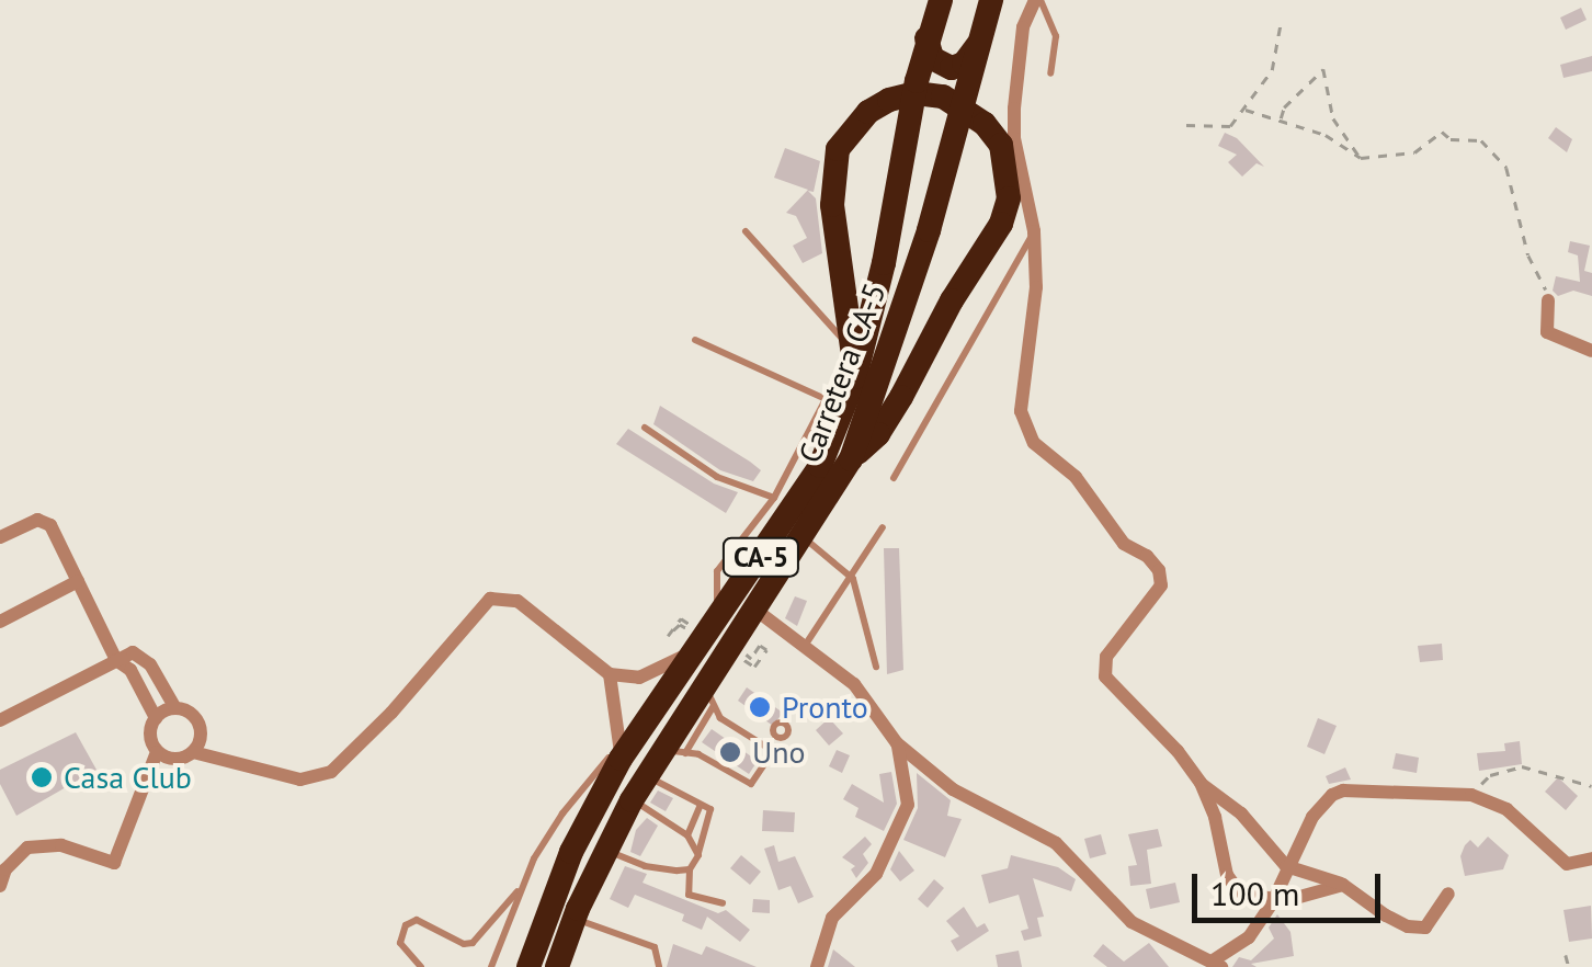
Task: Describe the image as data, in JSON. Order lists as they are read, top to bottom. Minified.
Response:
{"streets":{"highway":["Carretera CA-5","CA-5"]},"places":["Pronto","Uno","Casa Club"],"scale_bar":"100 m"}
